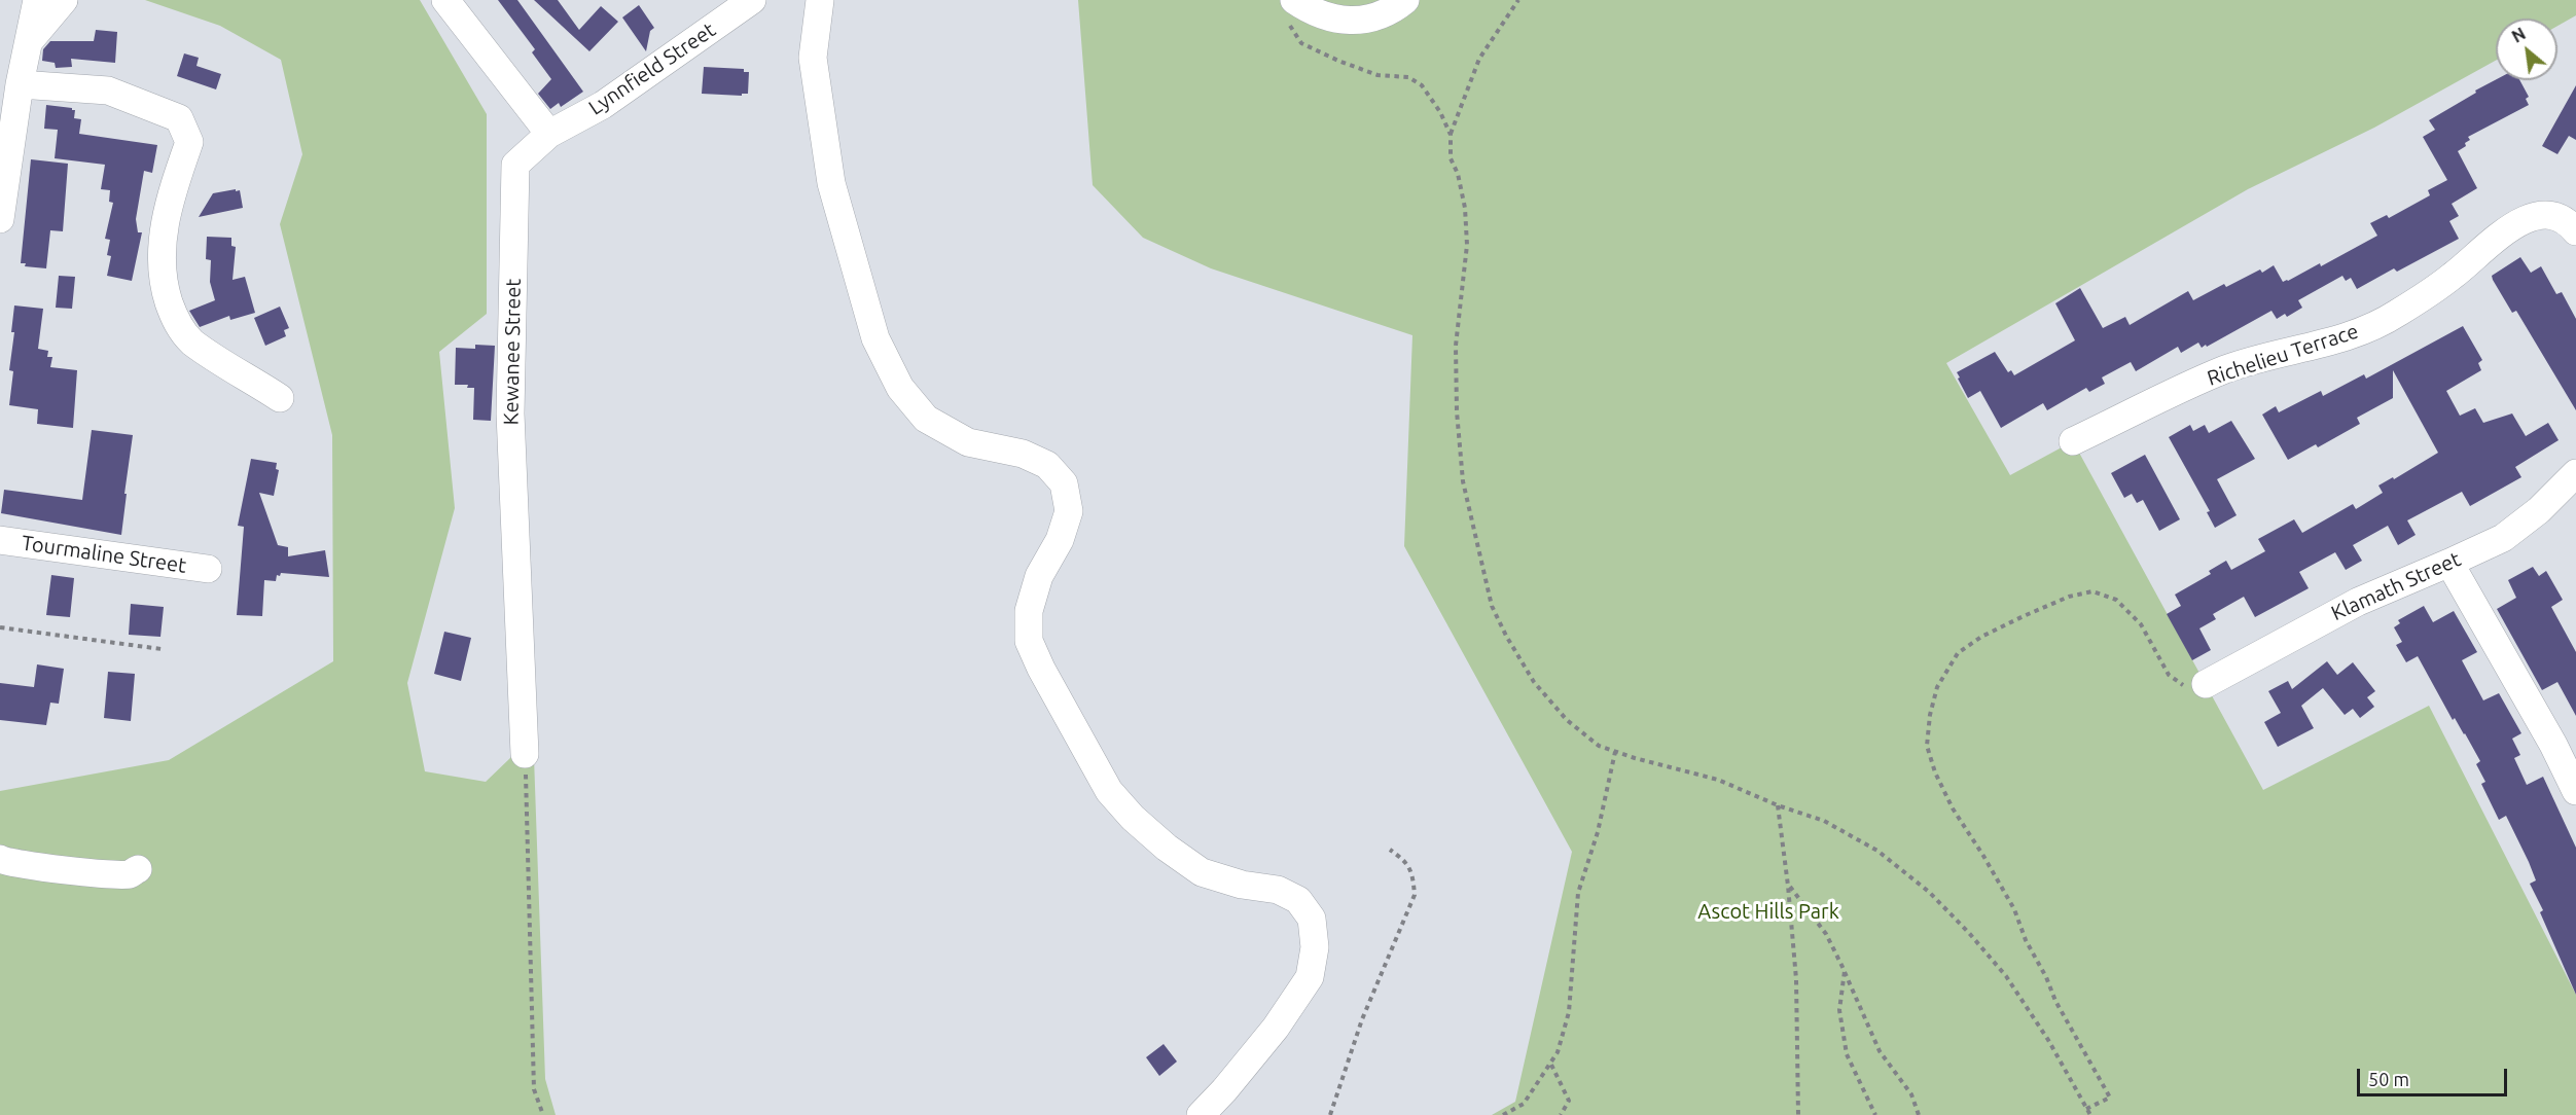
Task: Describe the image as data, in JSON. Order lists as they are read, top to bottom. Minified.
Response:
{"streets":{"street":["Lynnfield Street","Kewanee Street","Richelieu Terrace","Tourmaline Street","Klamath Street"]},"crossings":[["Lynnfield Street","Kewanee Street"]],"parks":["Ascot Hills Park"],"scale_bar":"50 m","north":"top left"}
